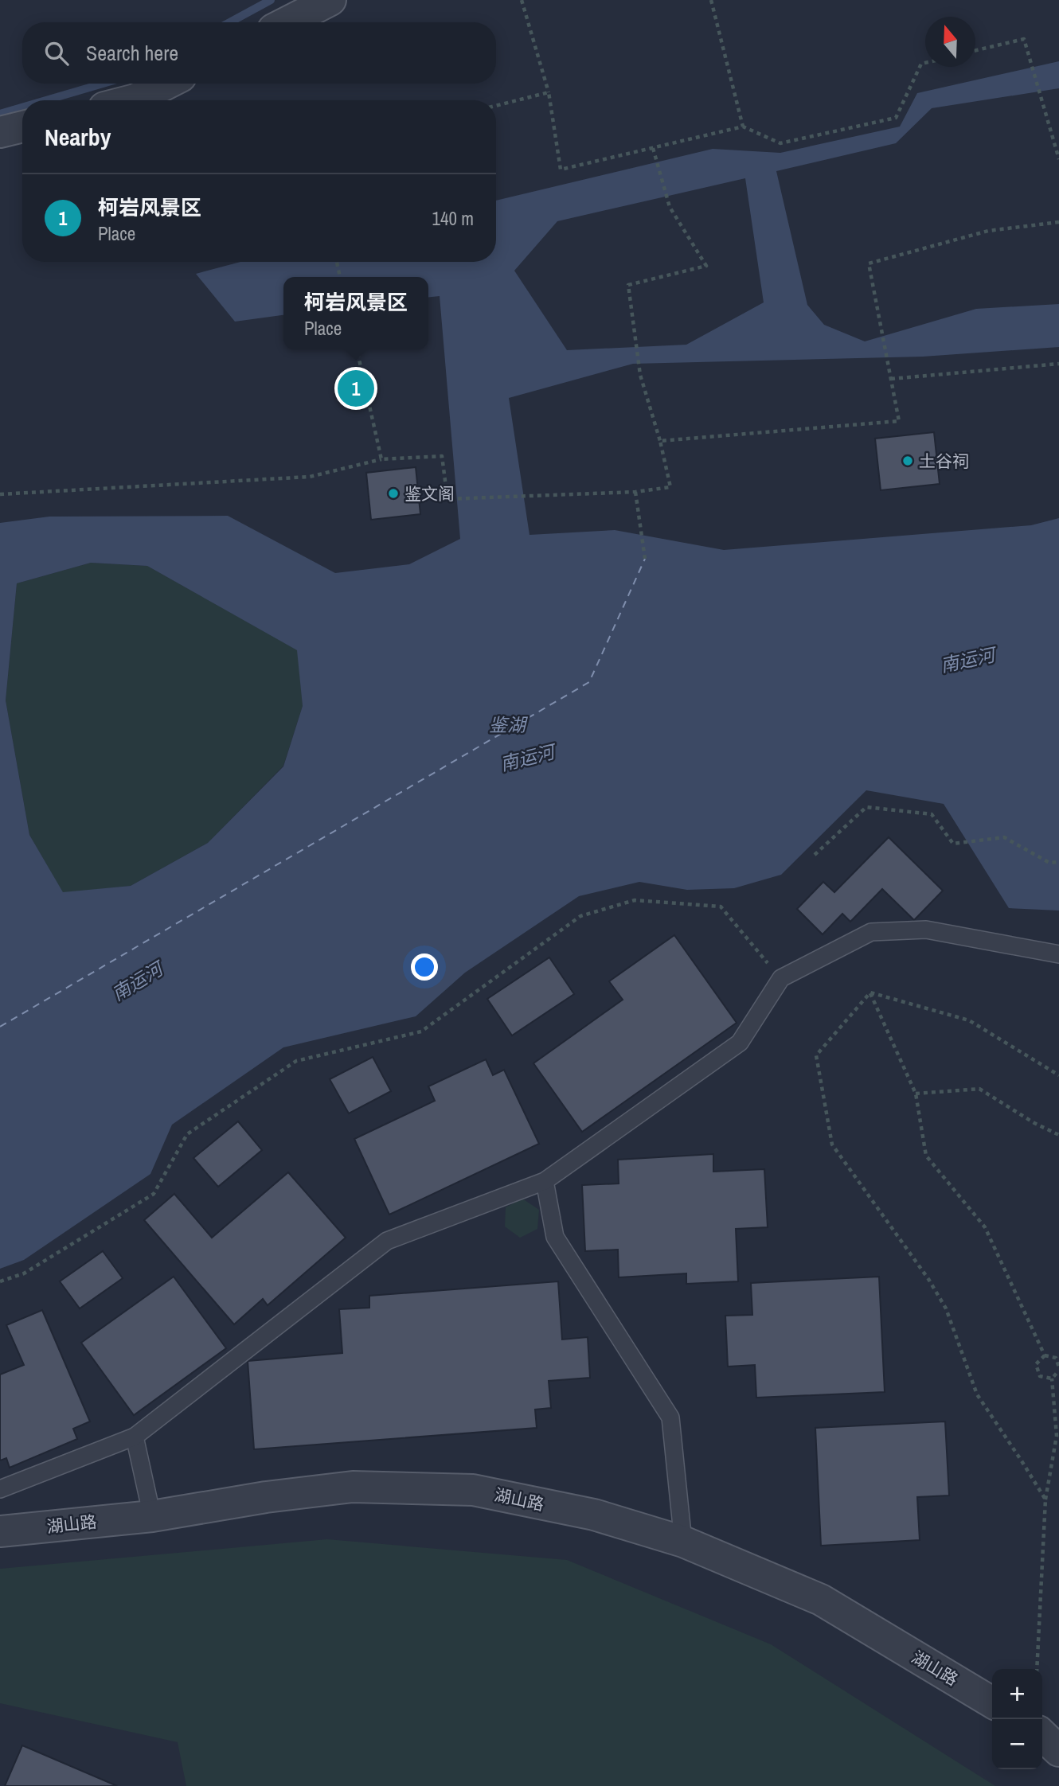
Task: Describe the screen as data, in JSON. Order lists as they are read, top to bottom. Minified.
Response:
{"streets":{"street":["湖山路"]},"water":["南运河","鉴湖"],"places":["土谷祠","鉴文阁"],"north":"top","page":{"search":"Search here","heading":"Nearby","list":[{"mark":"1","name":"柯岩风景区","note":"Place","value":"140 m"}],"popup":["柯岩风景区","Place"],"pins":"1","map_buttons":["+","−"]}}
